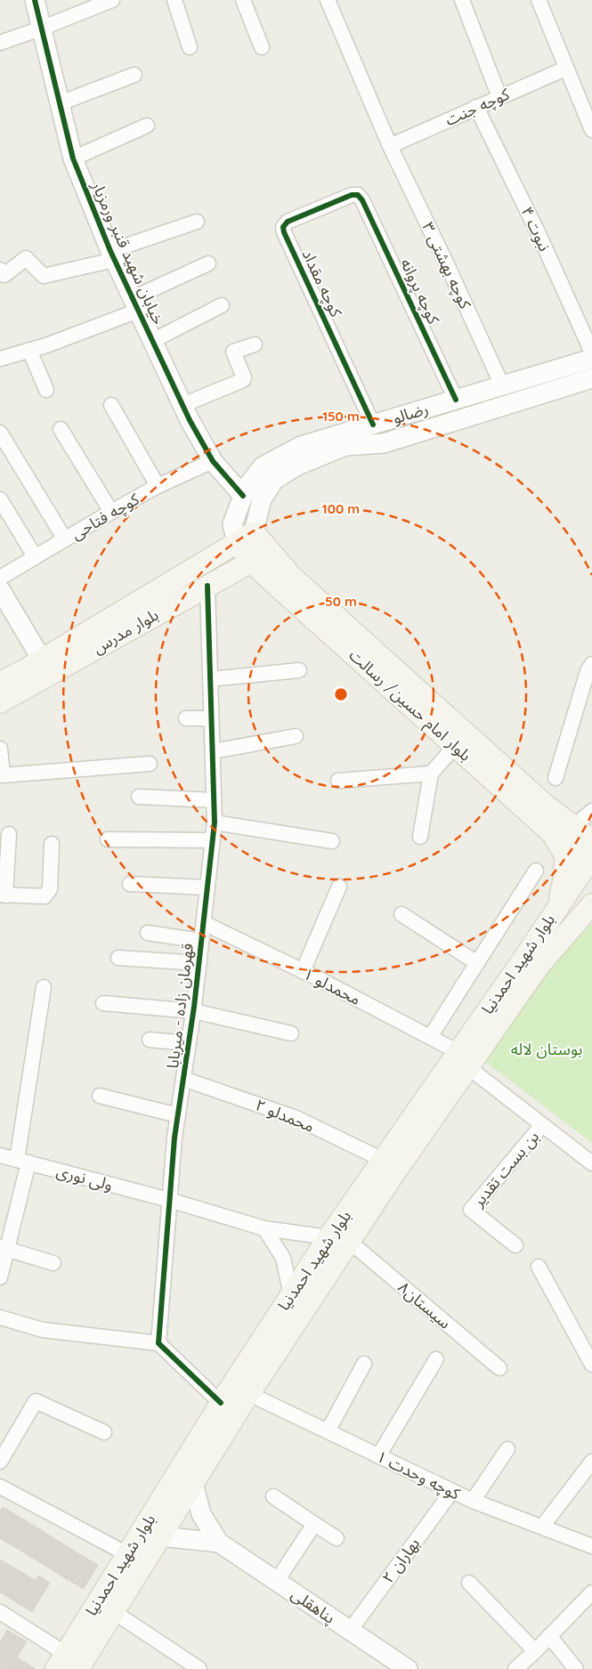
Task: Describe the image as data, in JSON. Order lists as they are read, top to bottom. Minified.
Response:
{"streets":{"main road":["بلوار مدرس","بلوار امام حسین/ رسالت","بلوار شهید احمدنیا"],"street":["کوچه جنت","نبوت ۴","خیابان شهید قنبر ورمزیار","کوچه بهشتی ۳","کوچه مقداد","کوچه پروانه","رضالو","کوچه فتاحی","محمدلو ۱","قهرمان زاده - میربابا","محمدلو ۲","بن بست تقدیر","ولی نوری","سیستان۸","کوچه وحدت ۱","بهاران ۲","پناهقلی"]},"crossings":[["کوچه جنت","نبوت ۴"],["کوچه جنت","کوچه بهشتی ۳"],["خیابان شهید قنبر ورمزیار","رضالو"],["خیابان شهید قنبر ورمزیار","کوچه فتاحی"],["کوچه بهشتی ۳","رضالو"],["کوچه مقداد","کوچه پروانه"],["کوچه مقداد","رضالو"],["کوچه پروانه","رضالو"],["رضالو","بلوار مدرس"],["رضالو","بلوار امام حسین/ رسالت"],["بلوار مدرس","بلوار امام حسین/ رسالت"],["بلوار مدرس","قهرمان زاده - میربابا"],["بلوار امام حسین/ رسالت","بلوار شهید احمدنیا"],["بلوار شهید احمدنیا","محمدلو ۱"],["بلوار شهید احمدنیا","محمدلو ۲"],["بلوار شهید احمدنیا","ولی نوری"],["بلوار شهید احمدنیا","سیستان۸"],["بلوار شهید احمدنیا","کوچه وحدت ۱"],["بلوار شهید احمدنیا","پناهقلی"],["محمدلو ۱","قهرمان زاده - میربابا"],["محمدلو ۱","بن بست تقدیر"],["قهرمان زاده - میربابا","محمدلو ۲"],["قهرمان زاده - میربابا","ولی نوری"],["کوچه وحدت ۱","بهاران ۲"],["بهاران ۲","پناهقلی"]],"parks":["بوستان لاله"],"rings":["150 m","100 m","50 m"]}
